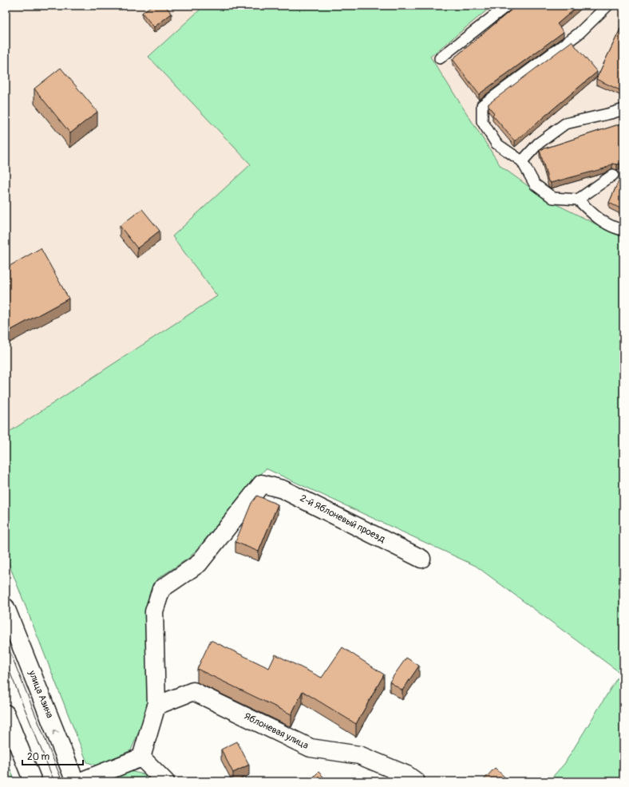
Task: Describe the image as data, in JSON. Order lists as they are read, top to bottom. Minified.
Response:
{"streets":{"street":["2-й Яблоневый проезд","улица Азина","Яблоневая улица"]},"crossings":[["2-й Яблоневый проезд","Яблоневая улица"]],"scale_bar":"20 m"}
